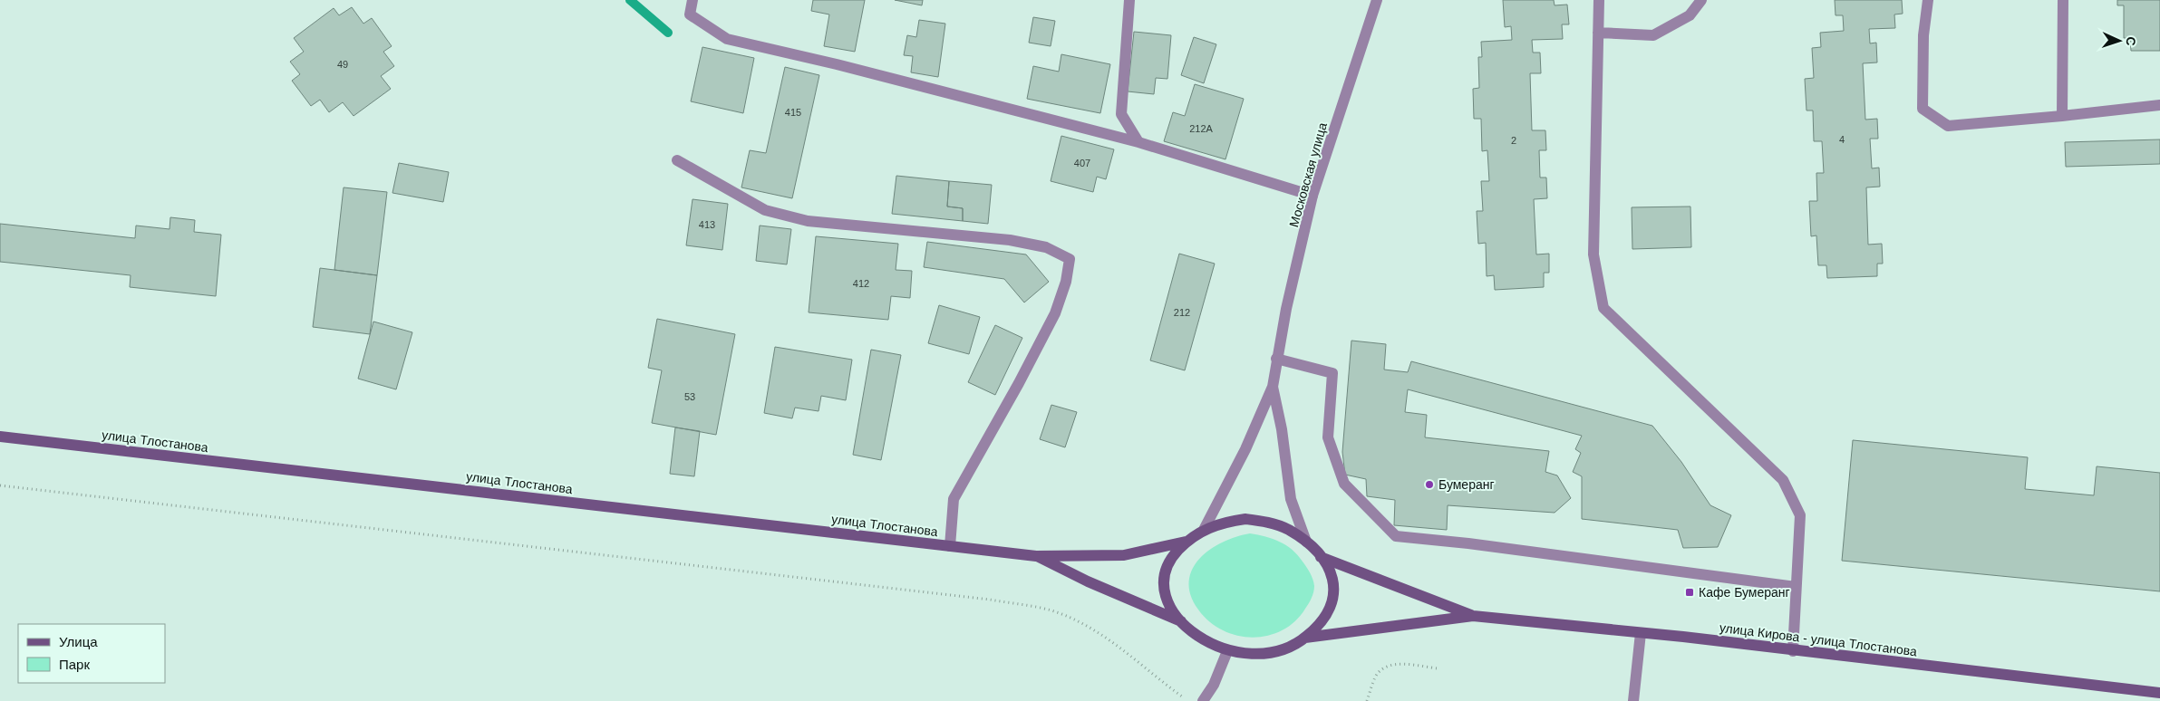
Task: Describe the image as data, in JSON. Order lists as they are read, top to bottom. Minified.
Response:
{"streets":{"main road":["улица Тлостанова","улица Кирова - улица Тлостанова"],"street":["Московская улица"]},"places":{"other":["Бумеранг"],"transit":["Кафе Бумеранг"]},"house_numbers":["49","415","212А","4","2","407","413","412","212","53"],"legend":["Улица","Парк"],"north":"right"}
